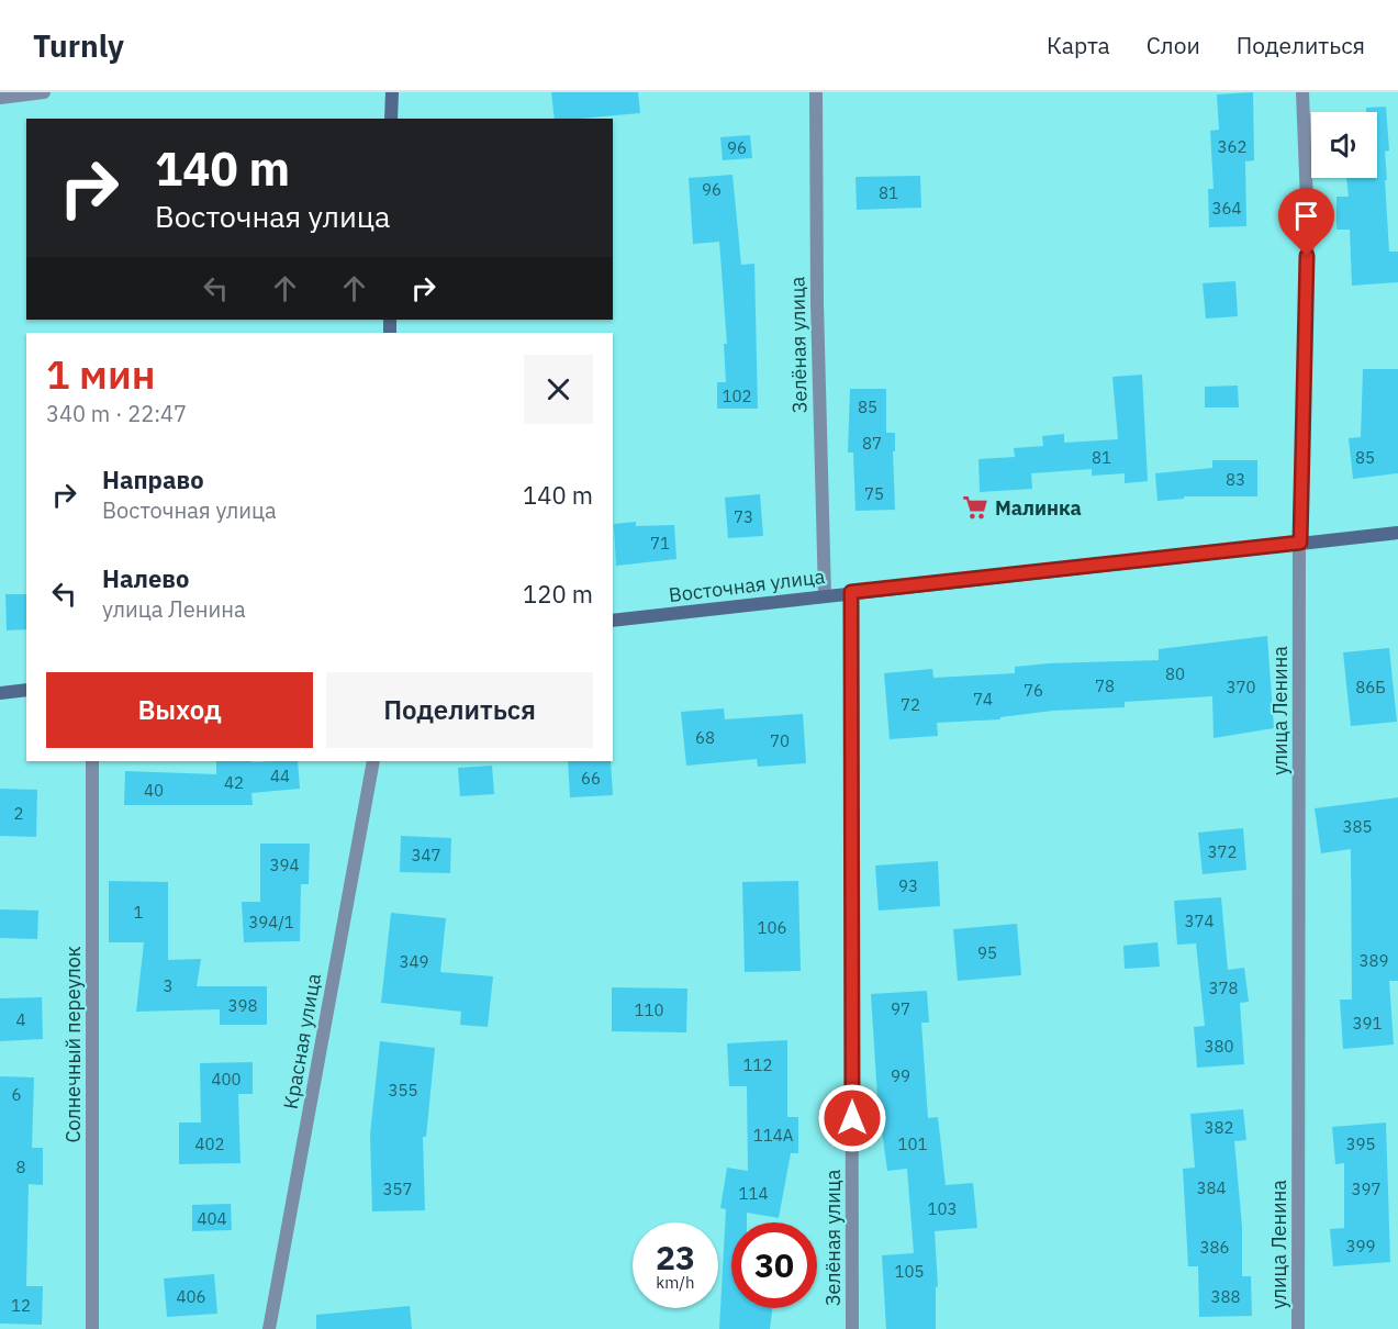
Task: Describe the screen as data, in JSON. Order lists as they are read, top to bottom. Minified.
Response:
{"streets":{"street":["Зелёная улица","Восточная улица","улица Ленина","Красная улица","Солнечный переулок"]},"crossings":[["Зелёная улица","Восточная улица"],["Восточная улица","улица Ленина"]],"places":{"supermarket":["Малинка"]},"house_numbers":["362","96","96","81","364","102","85","87","81","85","83","75","73","71","80","78","370","86Б","76","74","72","68","70","44","66","42","40","2","385","372","347","394","93","1","374","394/1","106","95","389","349","3","378","398","97","110","4","391","380","112","99","400","355","6","382","114А","402","101","395","8","384","357","397","114","103","404","399","386","105","406","388","12"],"page":{"header":"Turnly","nav":["Карта","Слои","Поделиться"],"turn":["140 m","Восточная улица"],"heading":["1 мин","340 m · 22:47"],"list":[{"name":"Направо","note":"Восточная улица","value":"140 m"},{"name":"Налево","note":"улица Ленина","value":"120 m"}],"buttons":["Выход","Поделиться"],"speed":"23 km/h","limit":"30"}}
